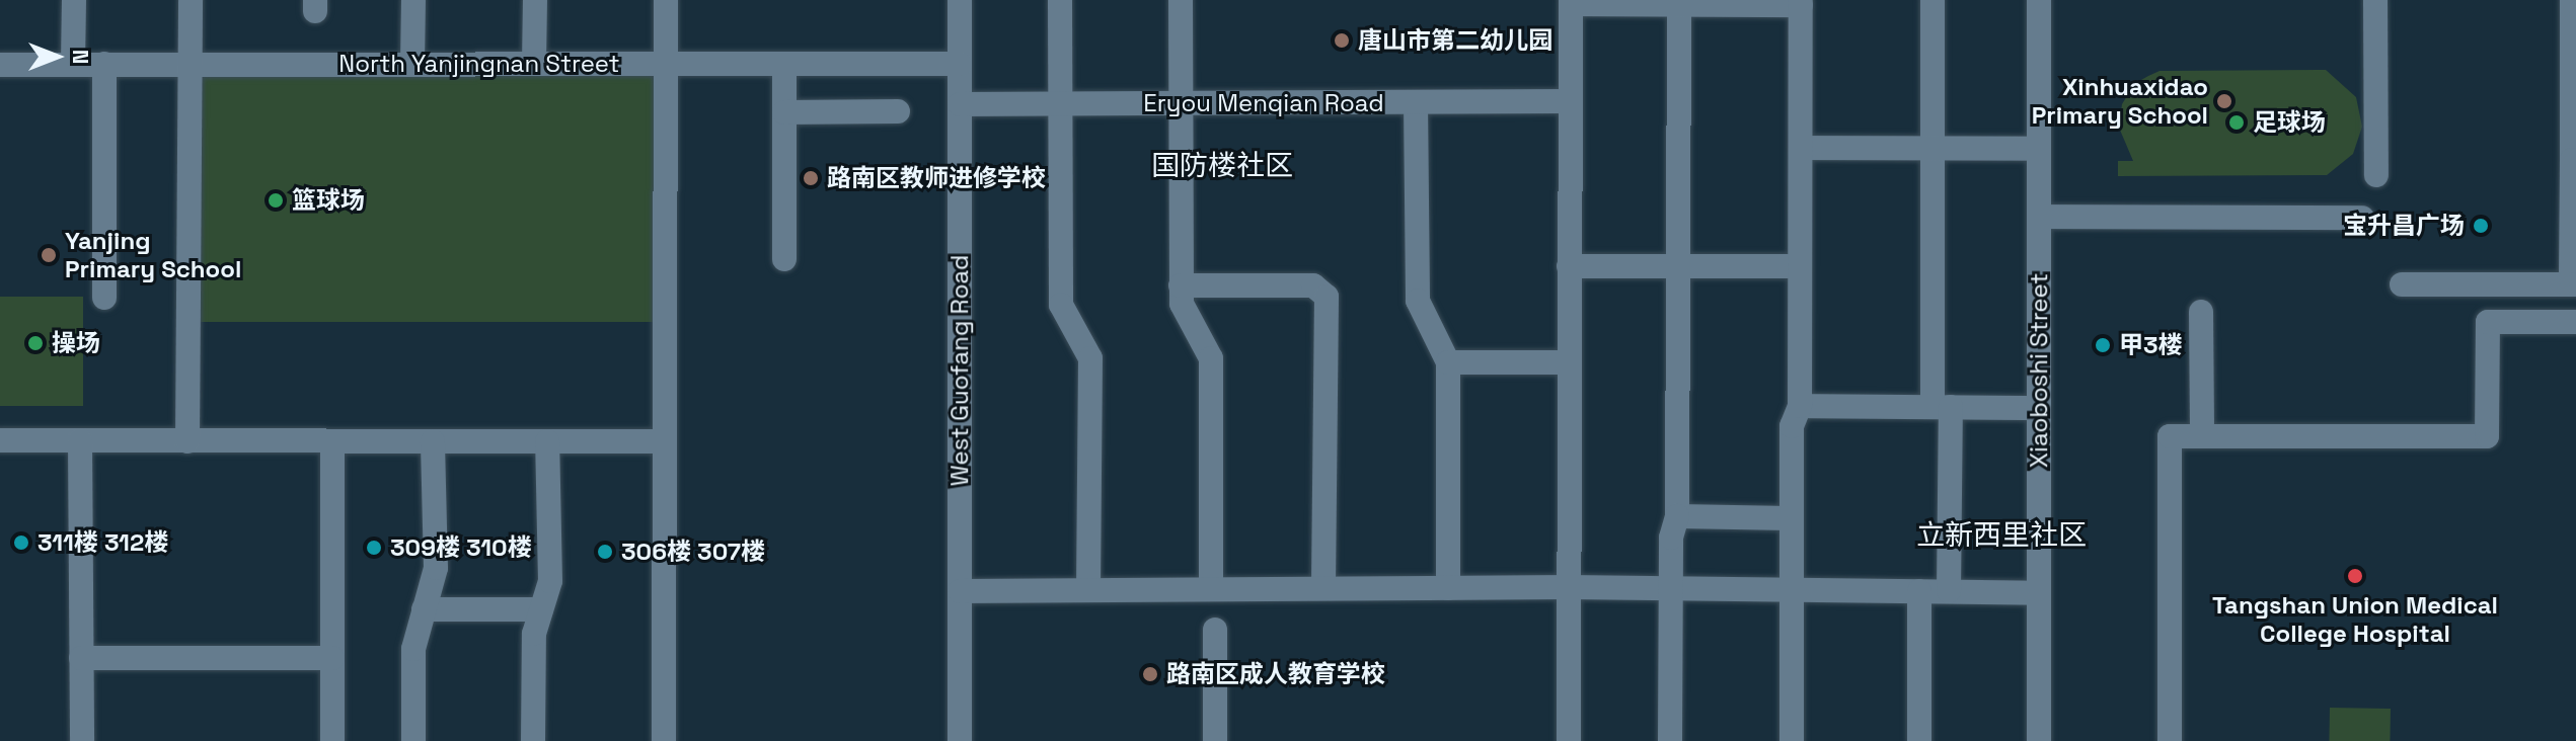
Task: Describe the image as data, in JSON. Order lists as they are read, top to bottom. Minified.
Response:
{"streets":{"street":["North Yanjingnan Street","Eryou Menqian Road","West Guofang Road","Xiaoboshi Street"]},"crossings":[["North Yanjingnan Street","West Guofang Road"],["Eryou Menqian Road","West Guofang Road"]],"districts":["国防楼社区","立新西里社区"],"places":["唐山市第二幼儿园","Xinhuaxidao Primary School","足球场","路南区教师进修学校","篮球场","宝升昌广场","Yanjing Primary School","操场","甲3楼","311楼 312楼","309楼 310楼","306楼 307楼","Tangshan Union Medical College Hospital","路南区成人教育学校"],"north":"right"}
